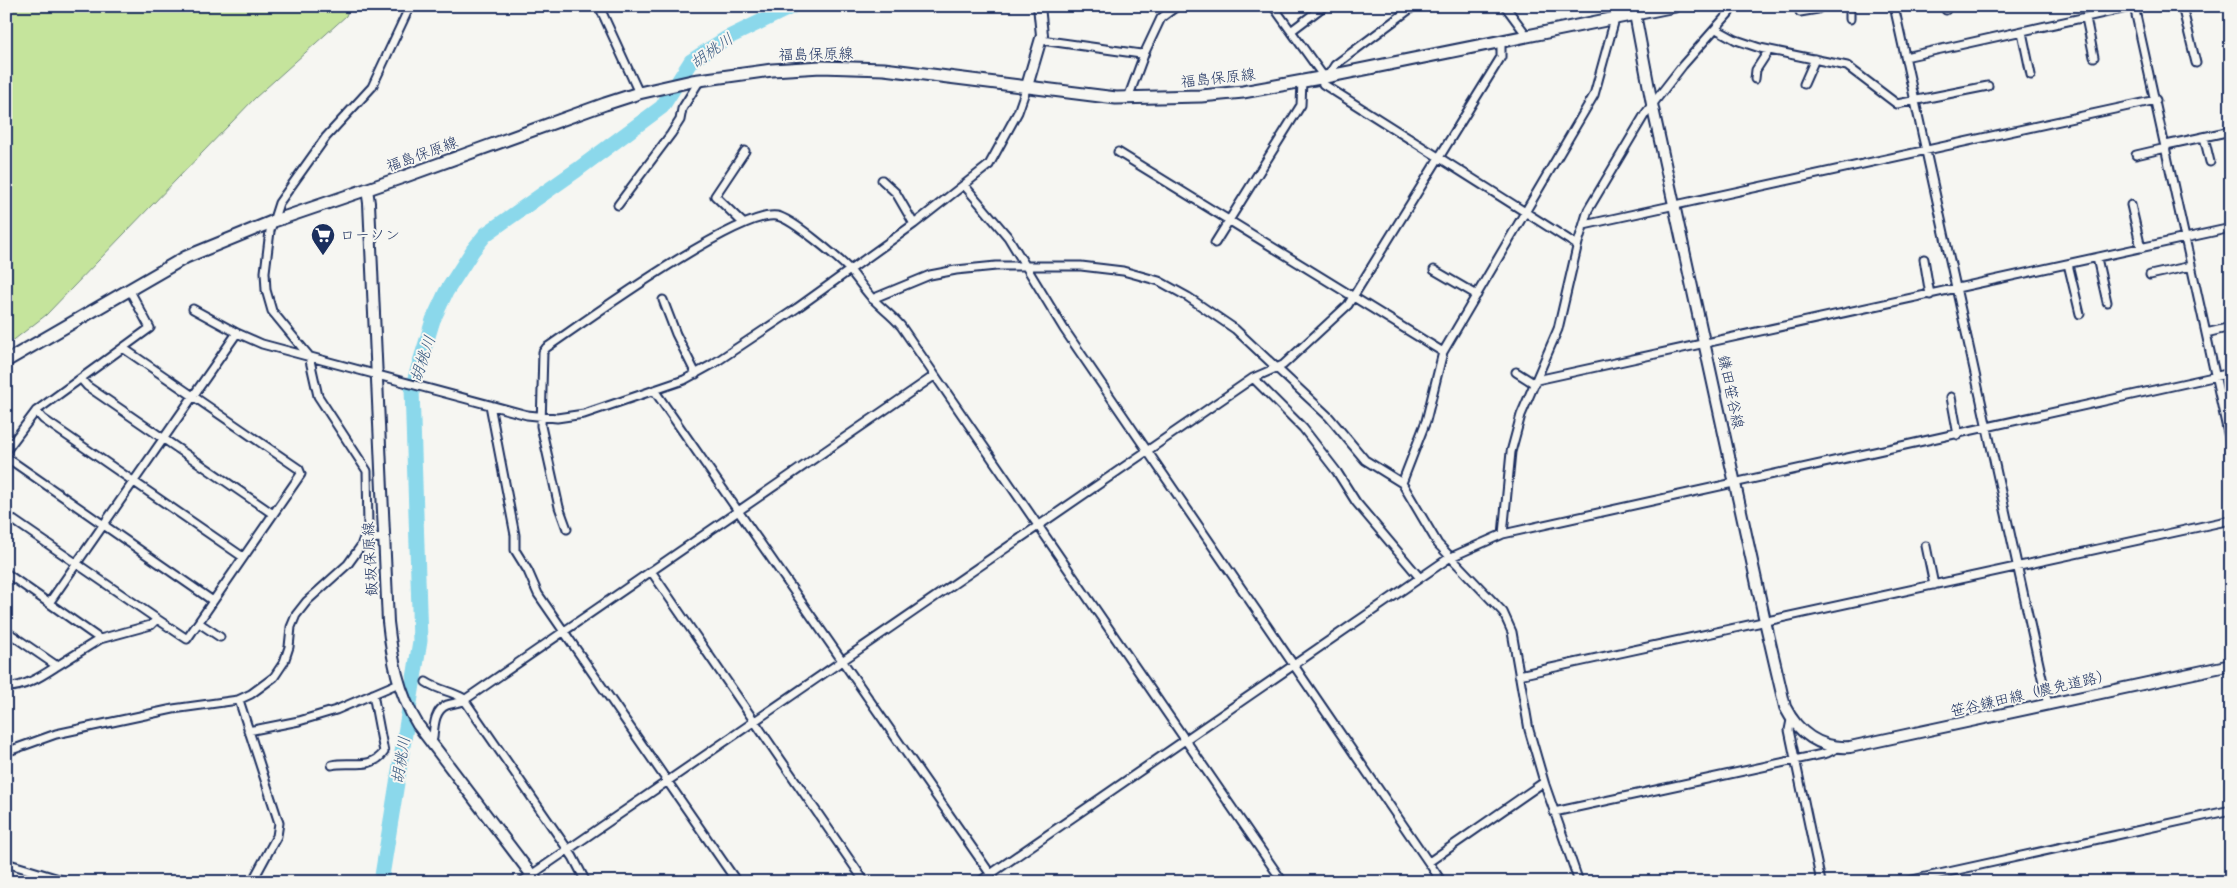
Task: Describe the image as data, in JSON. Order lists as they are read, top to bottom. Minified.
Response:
{"streets":{"main road":["福島保原線"],"street":["鎌田笹谷線","飯坂保原線","笹谷鎌田線（農免道路）"]},"crossings":[["福島保原線","鎌田笹谷線"],["福島保原線","飯坂保原線"],["鎌田笹谷線","笹谷鎌田線（農免道路）"]],"water":["胡桃川"],"places":{"supermarket":["ローソン"]}}
